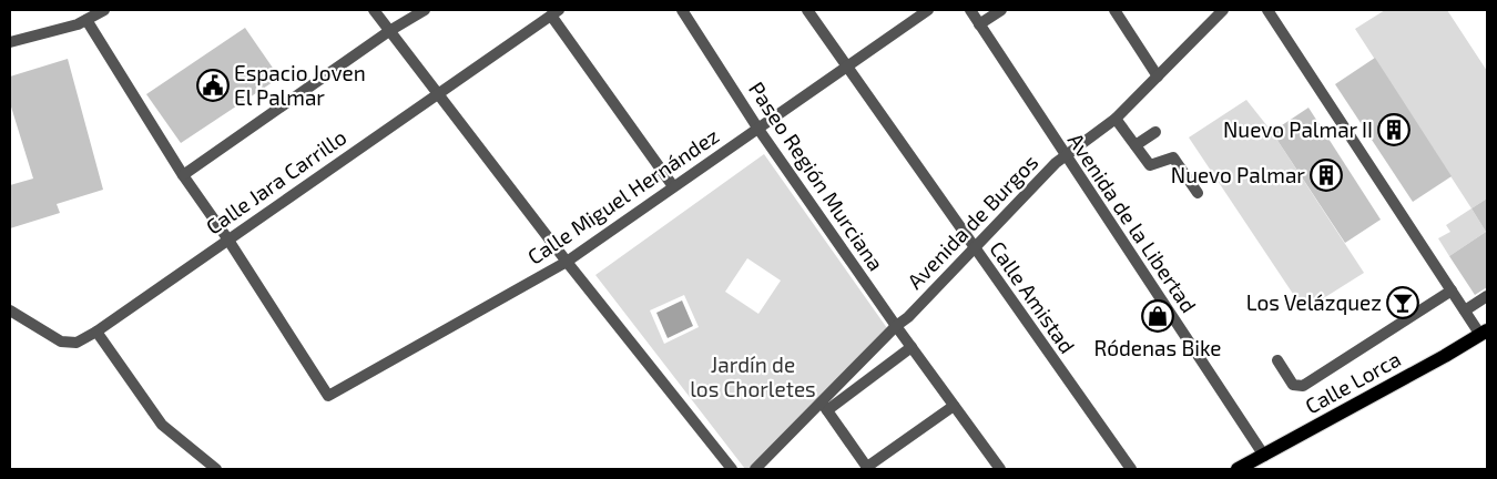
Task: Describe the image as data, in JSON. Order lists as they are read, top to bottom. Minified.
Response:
{"streets":{"main road":["Calle Lorca"],"street":["Paseo Región Murciana","Calle Jara Carrillo","Calle Miguel Hernández","Avenida de Burgos","Avenida de la Libertad","Calle Amistad"]},"crossings":[["Paseo Región Murciana","Calle Miguel Hernández"],["Paseo Región Murciana","Avenida de Burgos"],["Calle Jara Carrillo","Calle Miguel Hernández"],["Calle Miguel Hernández","Calle Amistad"],["Avenida de Burgos","Avenida de la Libertad"],["Avenida de Burgos","Calle Amistad"],["Avenida de la Libertad","Calle Lorca"]],"parks":["Jardín de los Chorletes"],"places":{"public building":["Espacio Joven El Palmar"],"building":["Nuevo Palmar II","Nuevo Palmar"],"bar":["Los Velázquez"],"shop":["Ródenas Bike"]}}
